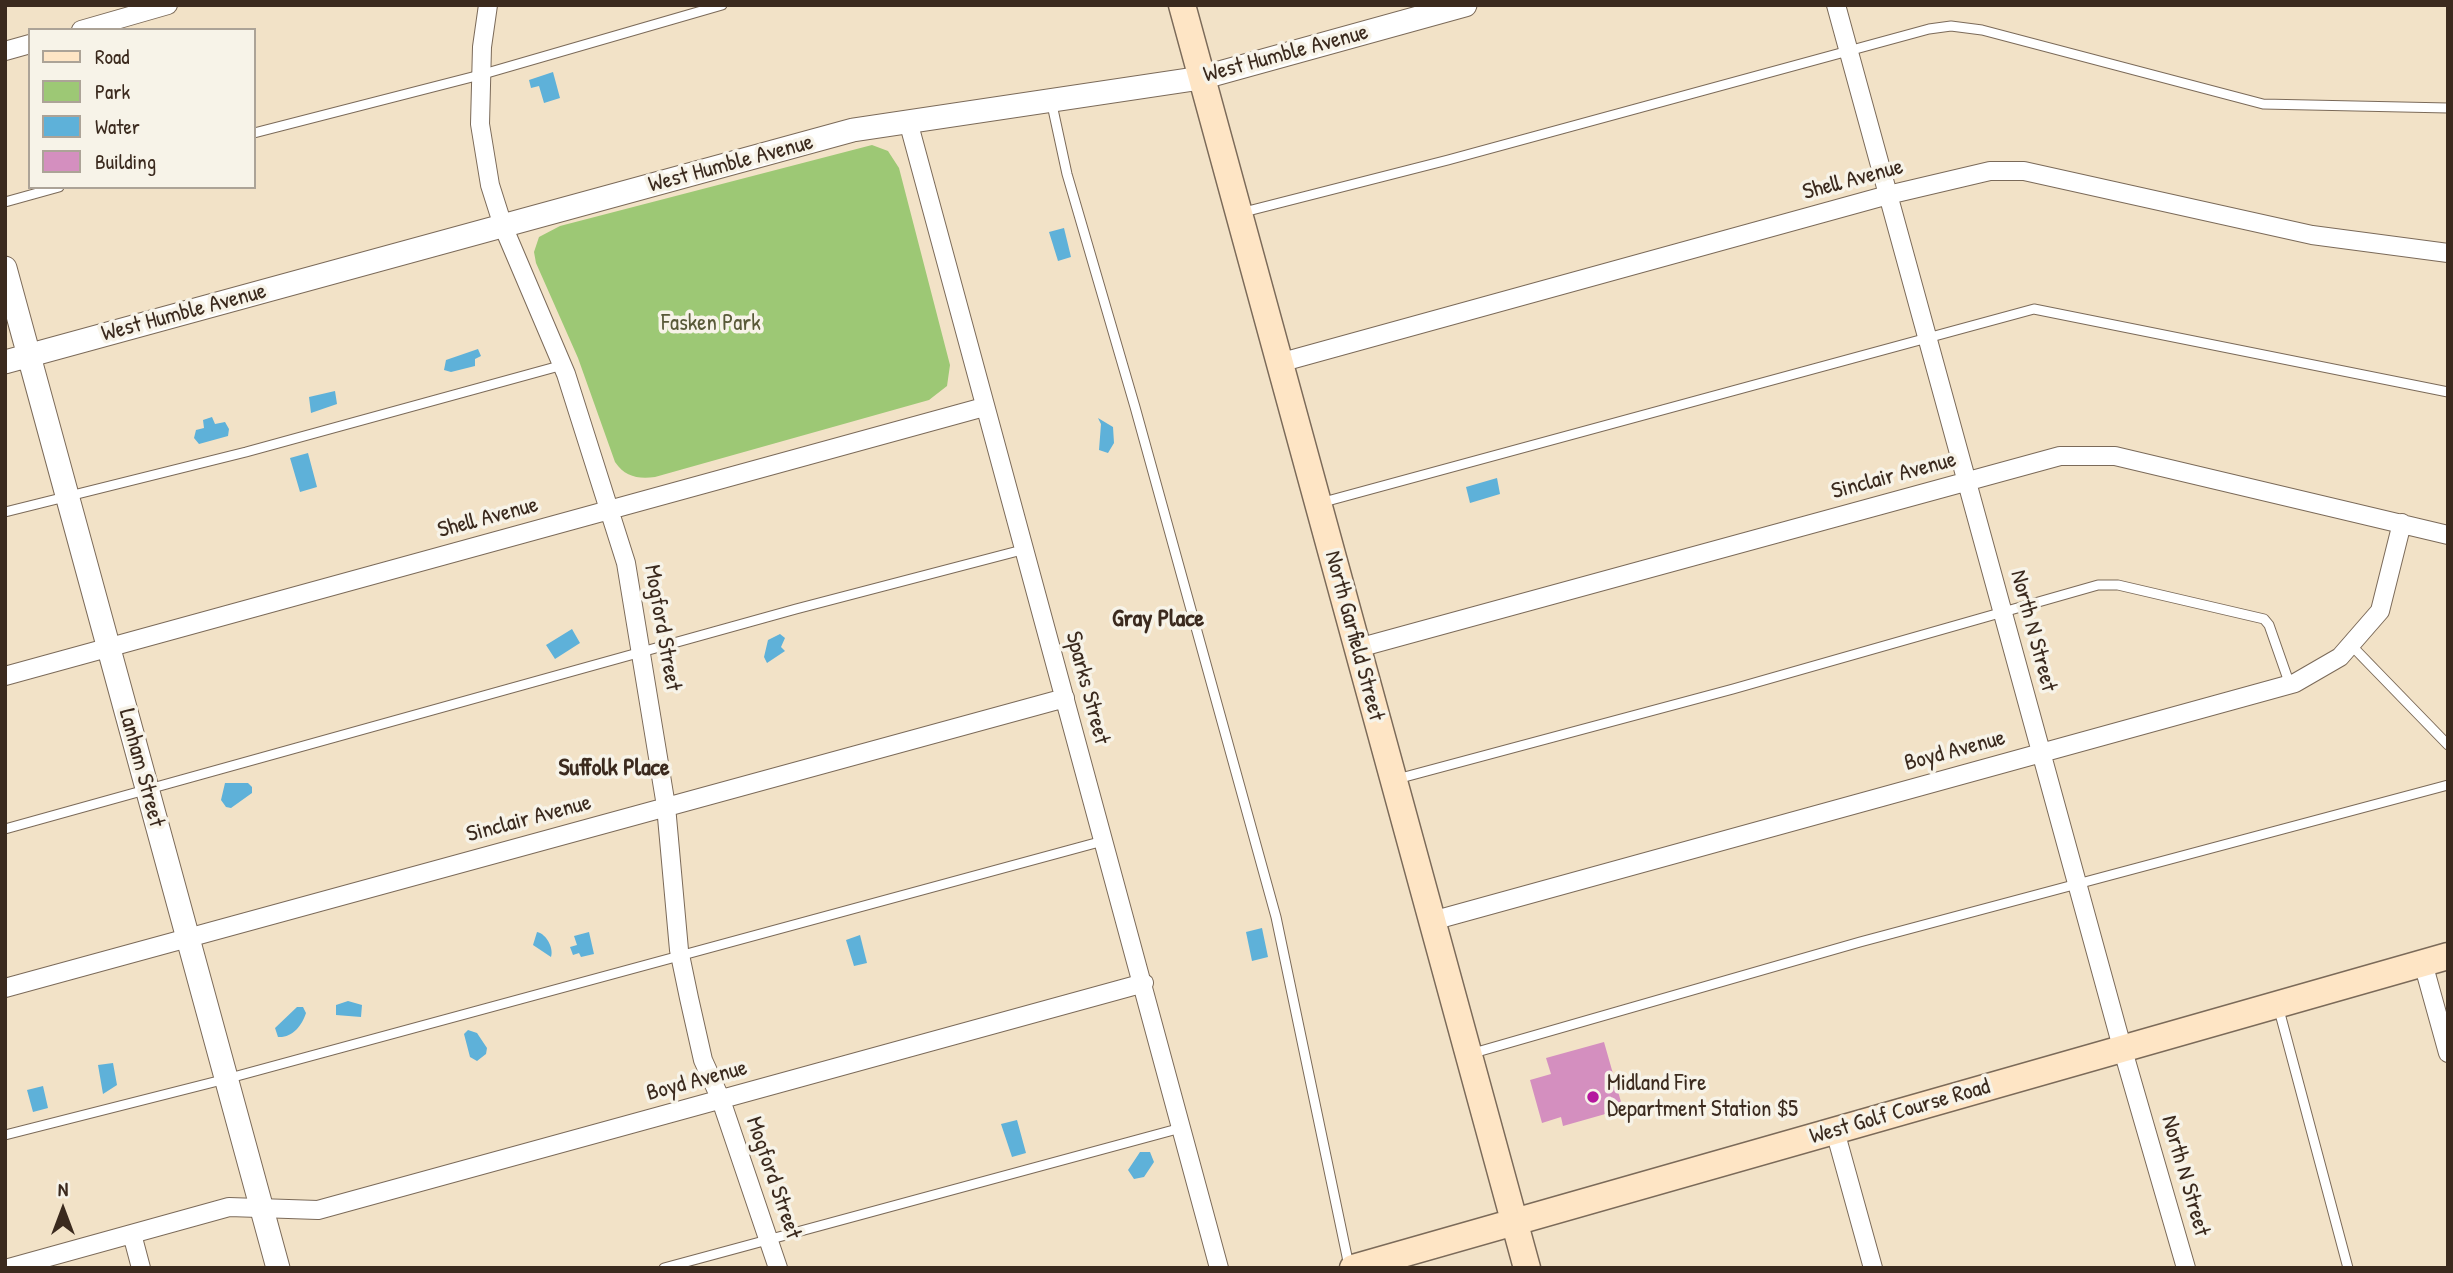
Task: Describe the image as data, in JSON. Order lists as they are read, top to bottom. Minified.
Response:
{"streets":{"main road":["North Garfield Street","West Golf Course Road"],"street":["West Humble Avenue","Shell Avenue","Sinclair Avenue","Mogford Street","North N Street","Sparks Street","Boyd Avenue","Lanham Street"]},"crossings":[["West Humble Avenue","Mogford Street"],["West Humble Avenue","North Garfield Street"],["West Humble Avenue","Sparks Street"],["West Humble Avenue","Lanham Street"],["Shell Avenue","Mogford Street"],["Shell Avenue","North N Street"],["Shell Avenue","North Garfield Street"],["Shell Avenue","Sparks Street"],["Shell Avenue","Lanham Street"],["Sinclair Avenue","Mogford Street"],["Sinclair Avenue","North N Street"],["Sinclair Avenue","North Garfield Street"],["Sinclair Avenue","Sparks Street"],["Sinclair Avenue","Boyd Avenue"],["Sinclair Avenue","Lanham Street"],["Mogford Street","Boyd Avenue"],["North N Street","Boyd Avenue"],["North N Street","West Golf Course Road"],["North Garfield Street","Boyd Avenue"],["North Garfield Street","West Golf Course Road"],["Sparks Street","Boyd Avenue"],["Boyd Avenue","Lanham Street"]],"districts":["Gray Place","Suffolk Place"],"parks":["Fasken Park"],"places":["Midland Fire Department Station $5"],"legend":["Road","Park","Water","Building"],"north":"top"}
